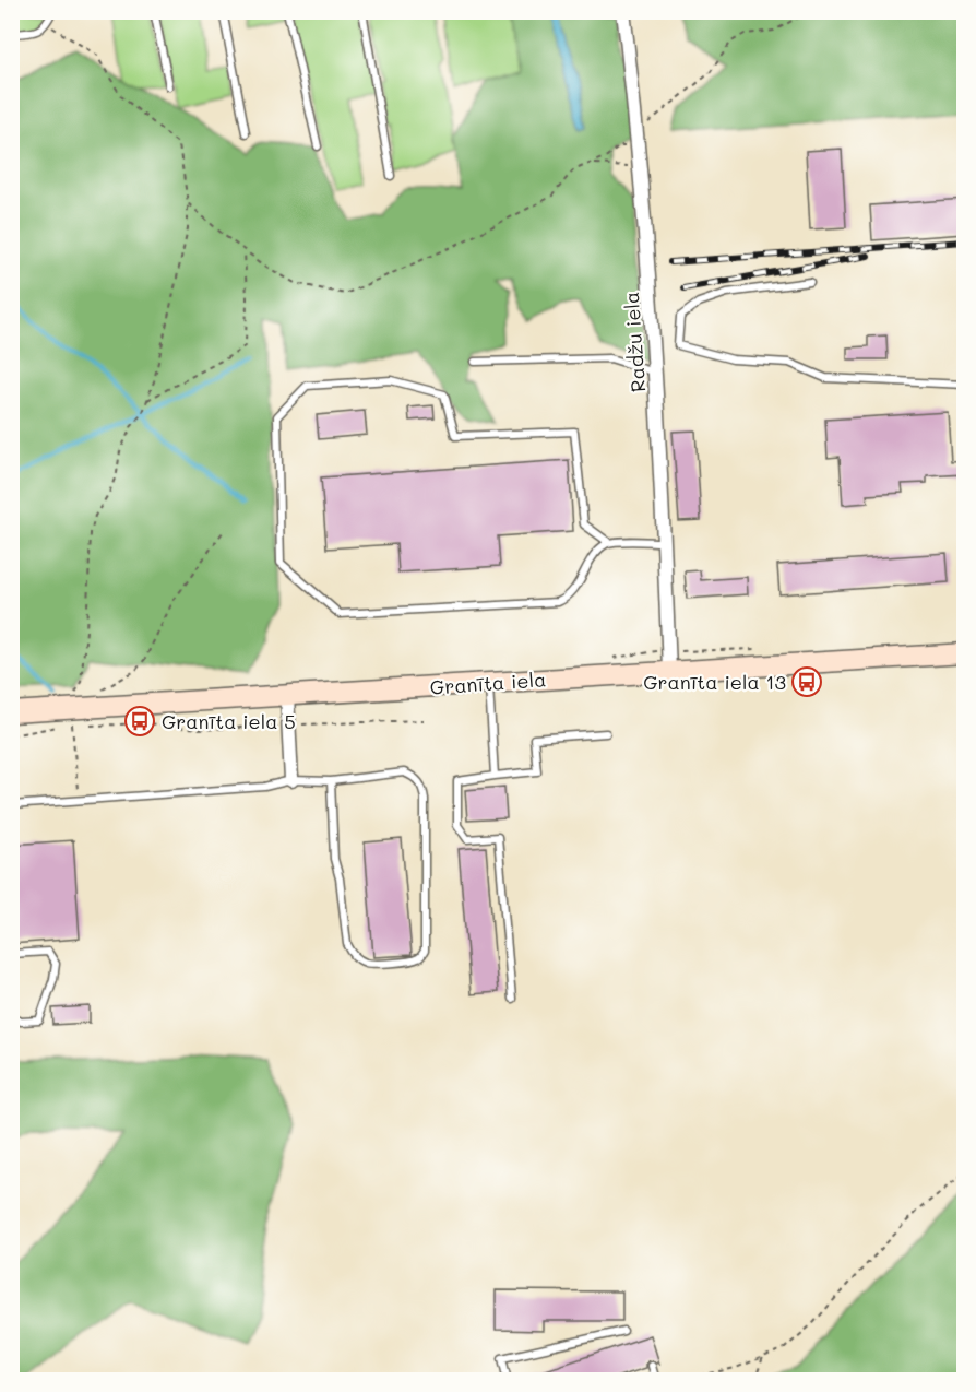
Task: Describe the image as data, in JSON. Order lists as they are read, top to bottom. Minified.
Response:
{"streets":{"main road":["Granīta iela"],"street":["Radžu iela"]},"crossings":[["Radžu iela","Granīta iela"]],"places":{"bus stop":["Granīta iela 13","Granīta iela 5"]}}
